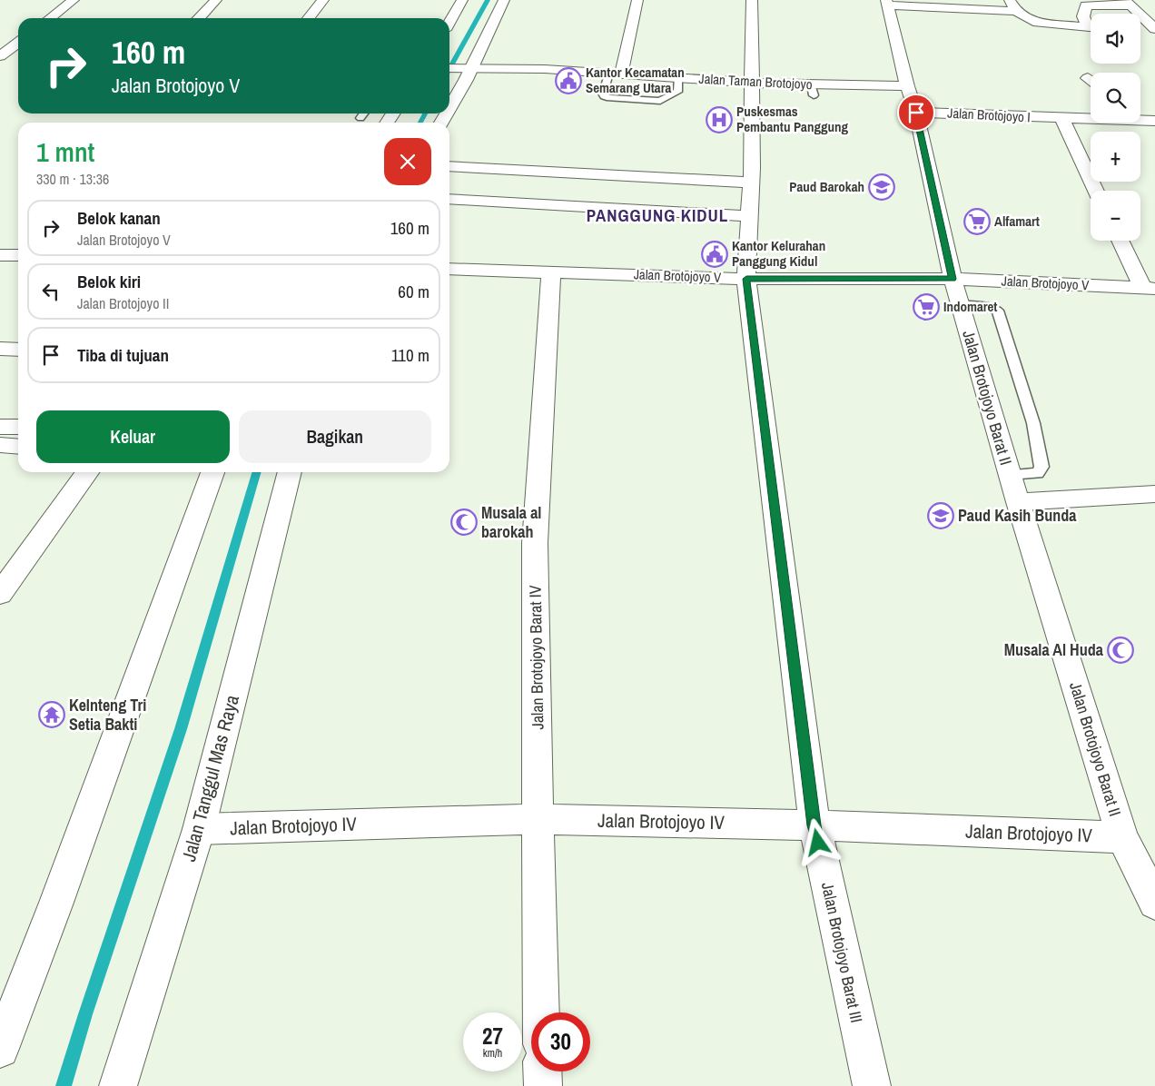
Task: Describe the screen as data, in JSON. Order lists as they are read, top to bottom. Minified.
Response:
{"streets":{"street":["Jalan Taman Brotojoyo","Jalan Brotojoyo I","Jalan Brotojoyo V","Jalan Brotojoyo Barat II","Jalan Brotojoyo Barat IV","Jalan Tanggul Mas Raya","Jalan Brotojoyo IV","Jalan Brotojoyo Barat III"]},"crossings":[["Jalan Taman Brotojoyo","Jalan Brotojoyo Barat II"],["Jalan Taman Brotojoyo","Jalan Brotojoyo Barat III"],["Jalan Brotojoyo I","Jalan Brotojoyo Barat II"],["Jalan Brotojoyo V","Jalan Brotojoyo Barat II"],["Jalan Brotojoyo V","Jalan Brotojoyo Barat IV"],["Jalan Brotojoyo V","Jalan Brotojoyo Barat III"],["Jalan Brotojoyo Barat II","Jalan Brotojoyo IV"],["Jalan Brotojoyo Barat IV","Jalan Brotojoyo IV"],["Jalan Tanggul Mas Raya","Jalan Brotojoyo IV"],["Jalan Brotojoyo IV","Jalan Brotojoyo Barat III"]],"districts":["PANGGUNG KIDUL"],"places":{"public building":["Kantor Kecamatan Semarang Utara","Kantor Kelurahan Panggung Kidul"],"hospital":["Puskesmas Pembantu Panggung"],"school or university":["Paud Barokah","Paud Kasih Bunda"],"supermarket":["Alfamart","Indomaret"],"mosque":["Musala al barokah","Musala Al Huda"],"temple":["Kelnteng Tri Setia Bakti"]},"page":{"map_buttons":["+","−"],"turn":["160 m","Jalan Brotojoyo V"],"heading":["1 mnt","330 m · 13:36"],"list":[{"name":"Belok kanan","note":"Jalan Brotojoyo V","value":"160 m"},{"name":"Belok kiri","note":"Jalan Brotojoyo II","value":"60 m"},{"name":"Tiba di tujuan","value":"110 m"}],"buttons":["Keluar","Bagikan"],"speed":"27 km/h","limit":"30"}}
